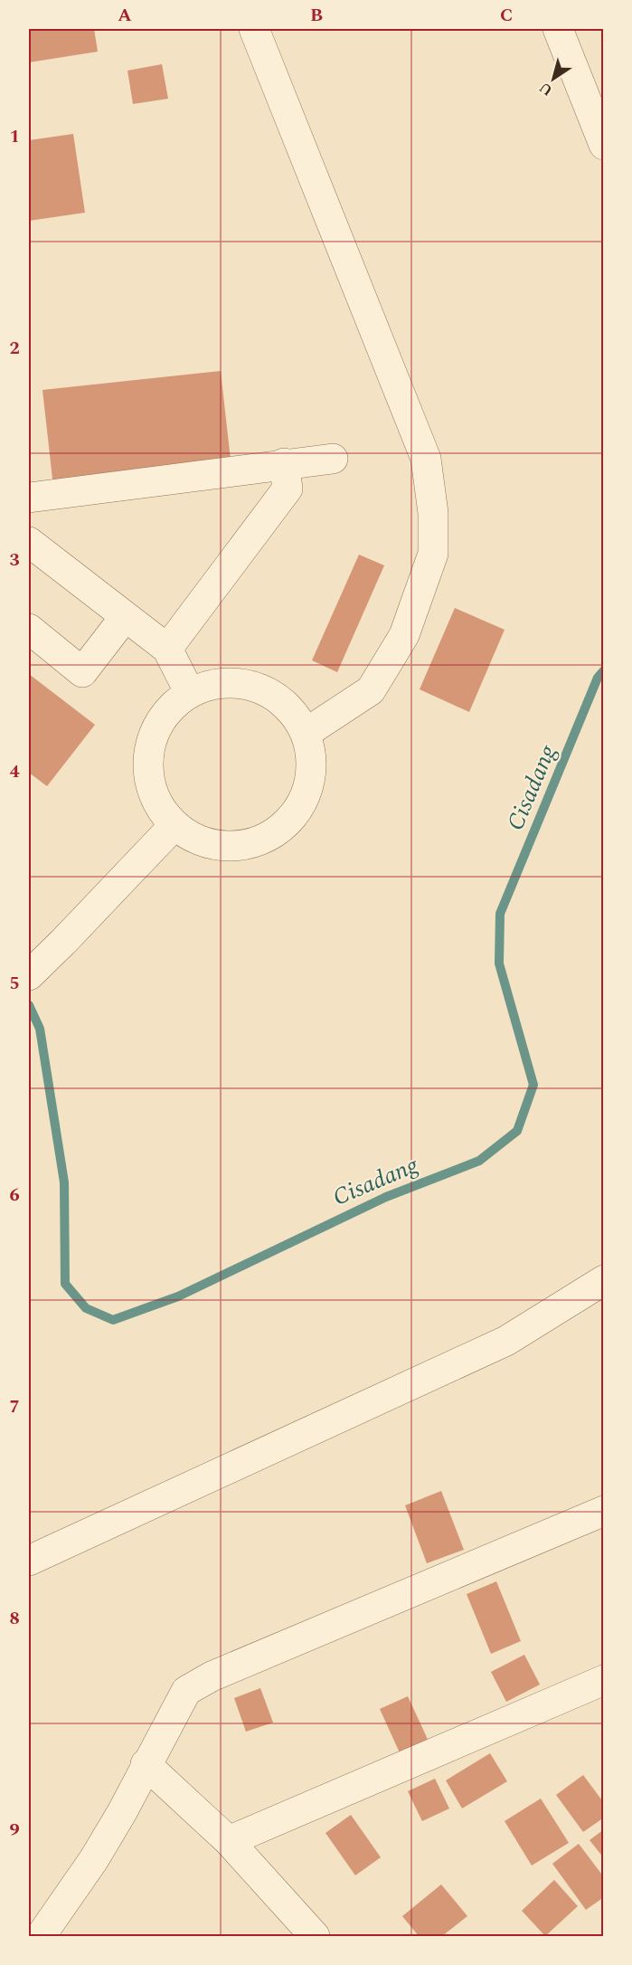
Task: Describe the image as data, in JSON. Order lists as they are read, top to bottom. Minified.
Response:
{"water":["Cisadang"],"north":"bottom left","grid":{"columns":["A","B","C"],"rows":["1","2","3","4","5","6","7","8","9"]}}
